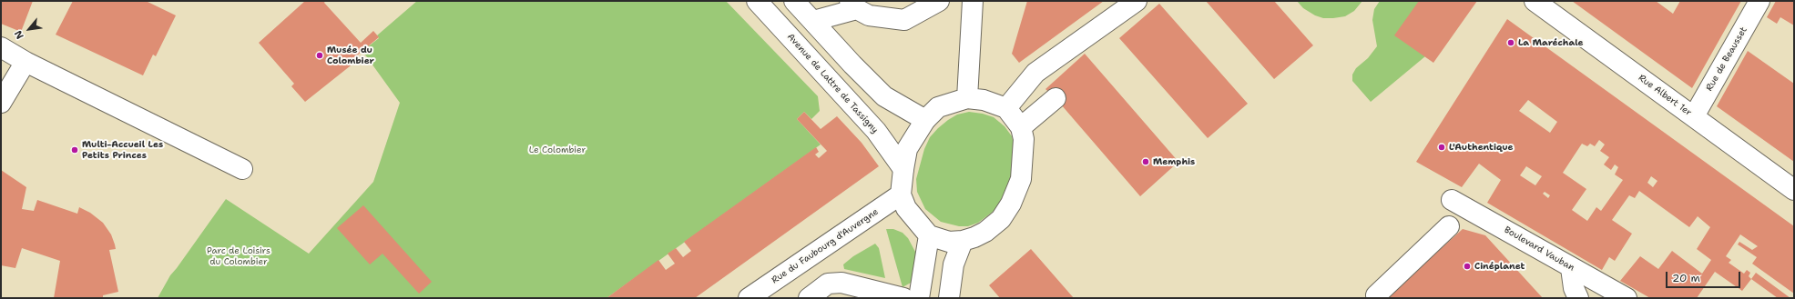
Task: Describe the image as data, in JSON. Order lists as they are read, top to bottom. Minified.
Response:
{"streets":{"street":["Rue de Beausset","Avenue de Lattre de Tassigny","Rue Albert 1er","Rue du Faubourg d'Auvergne","Boulevard Vauban"]},"crossings":[["Rue de Beausset","Rue Albert 1er"]],"parks":["Le Colombier","Parc de Loisirs du Colombier"],"places":["La Maréchale","Musée du Colombier","L'Authentique","Multi-Accueil Les Petits Princes","Memphis","Cinéplanet"],"scale_bar":"20 m","north":"bottom left"}
